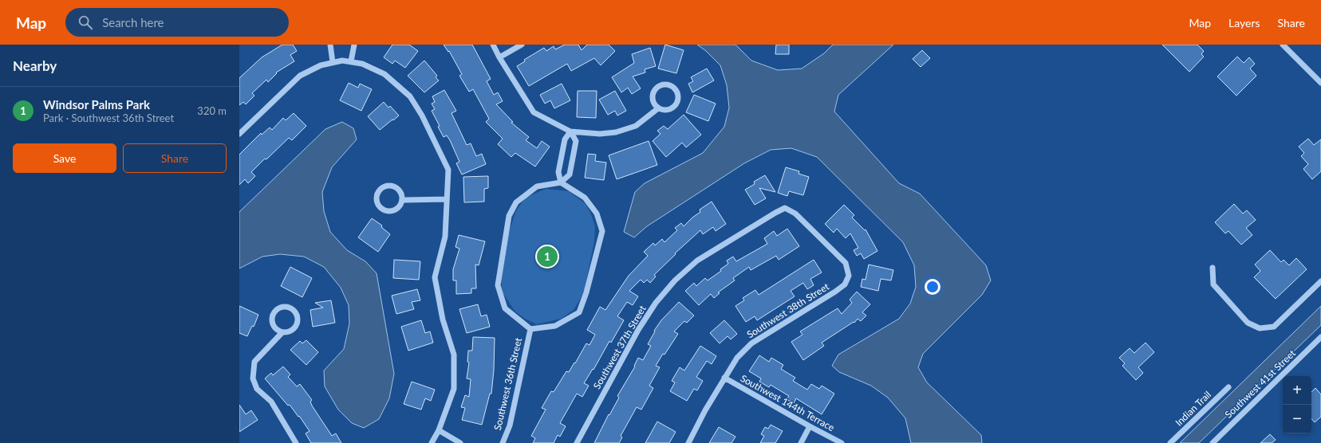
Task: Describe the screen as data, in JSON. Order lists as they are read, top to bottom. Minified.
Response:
{"streets":{"street":["Southwest 38th Street","Southwest 37th Street","Southwest 36th Street","Southwest 41st Street","Southwest 144th Terrace","Indian Trail"]},"crossings":[["Southwest 38th Street","Southwest 37th Street"],["Southwest 38th Street","Southwest 144th Terrace"]],"page":{"header":"Map","search":"Search here","nav":["Map","Layers","Share"],"heading":"Nearby","list":[{"mark":"1","name":"Windsor Palms Park","note":"Park · Southwest 36th Street","value":"320 m"}],"buttons":["Save","Share"],"pins":"1","map_buttons":["+","−"]}}
